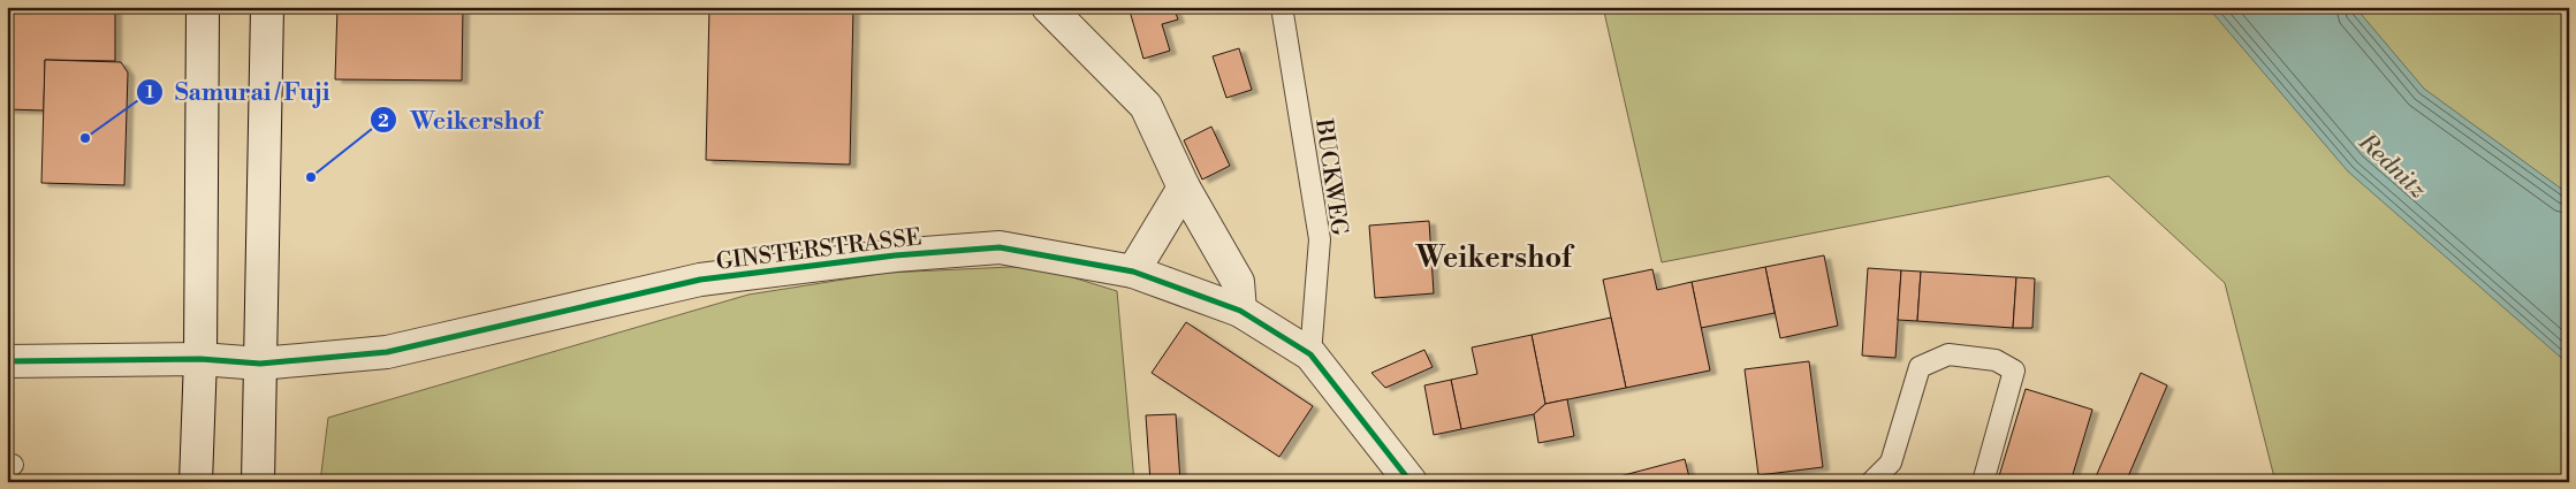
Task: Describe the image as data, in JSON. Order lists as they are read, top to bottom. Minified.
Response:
{"streets":{"street":["GINSTERSTRASSE"],"lane":["BUCKWEG"]},"crossings":[["BUCKWEG","GINSTERSTRASSE"]],"districts":["Weikershof"],"water":["Rednitz"],"places":["Samurai / Fuji","Weikershof"]}
